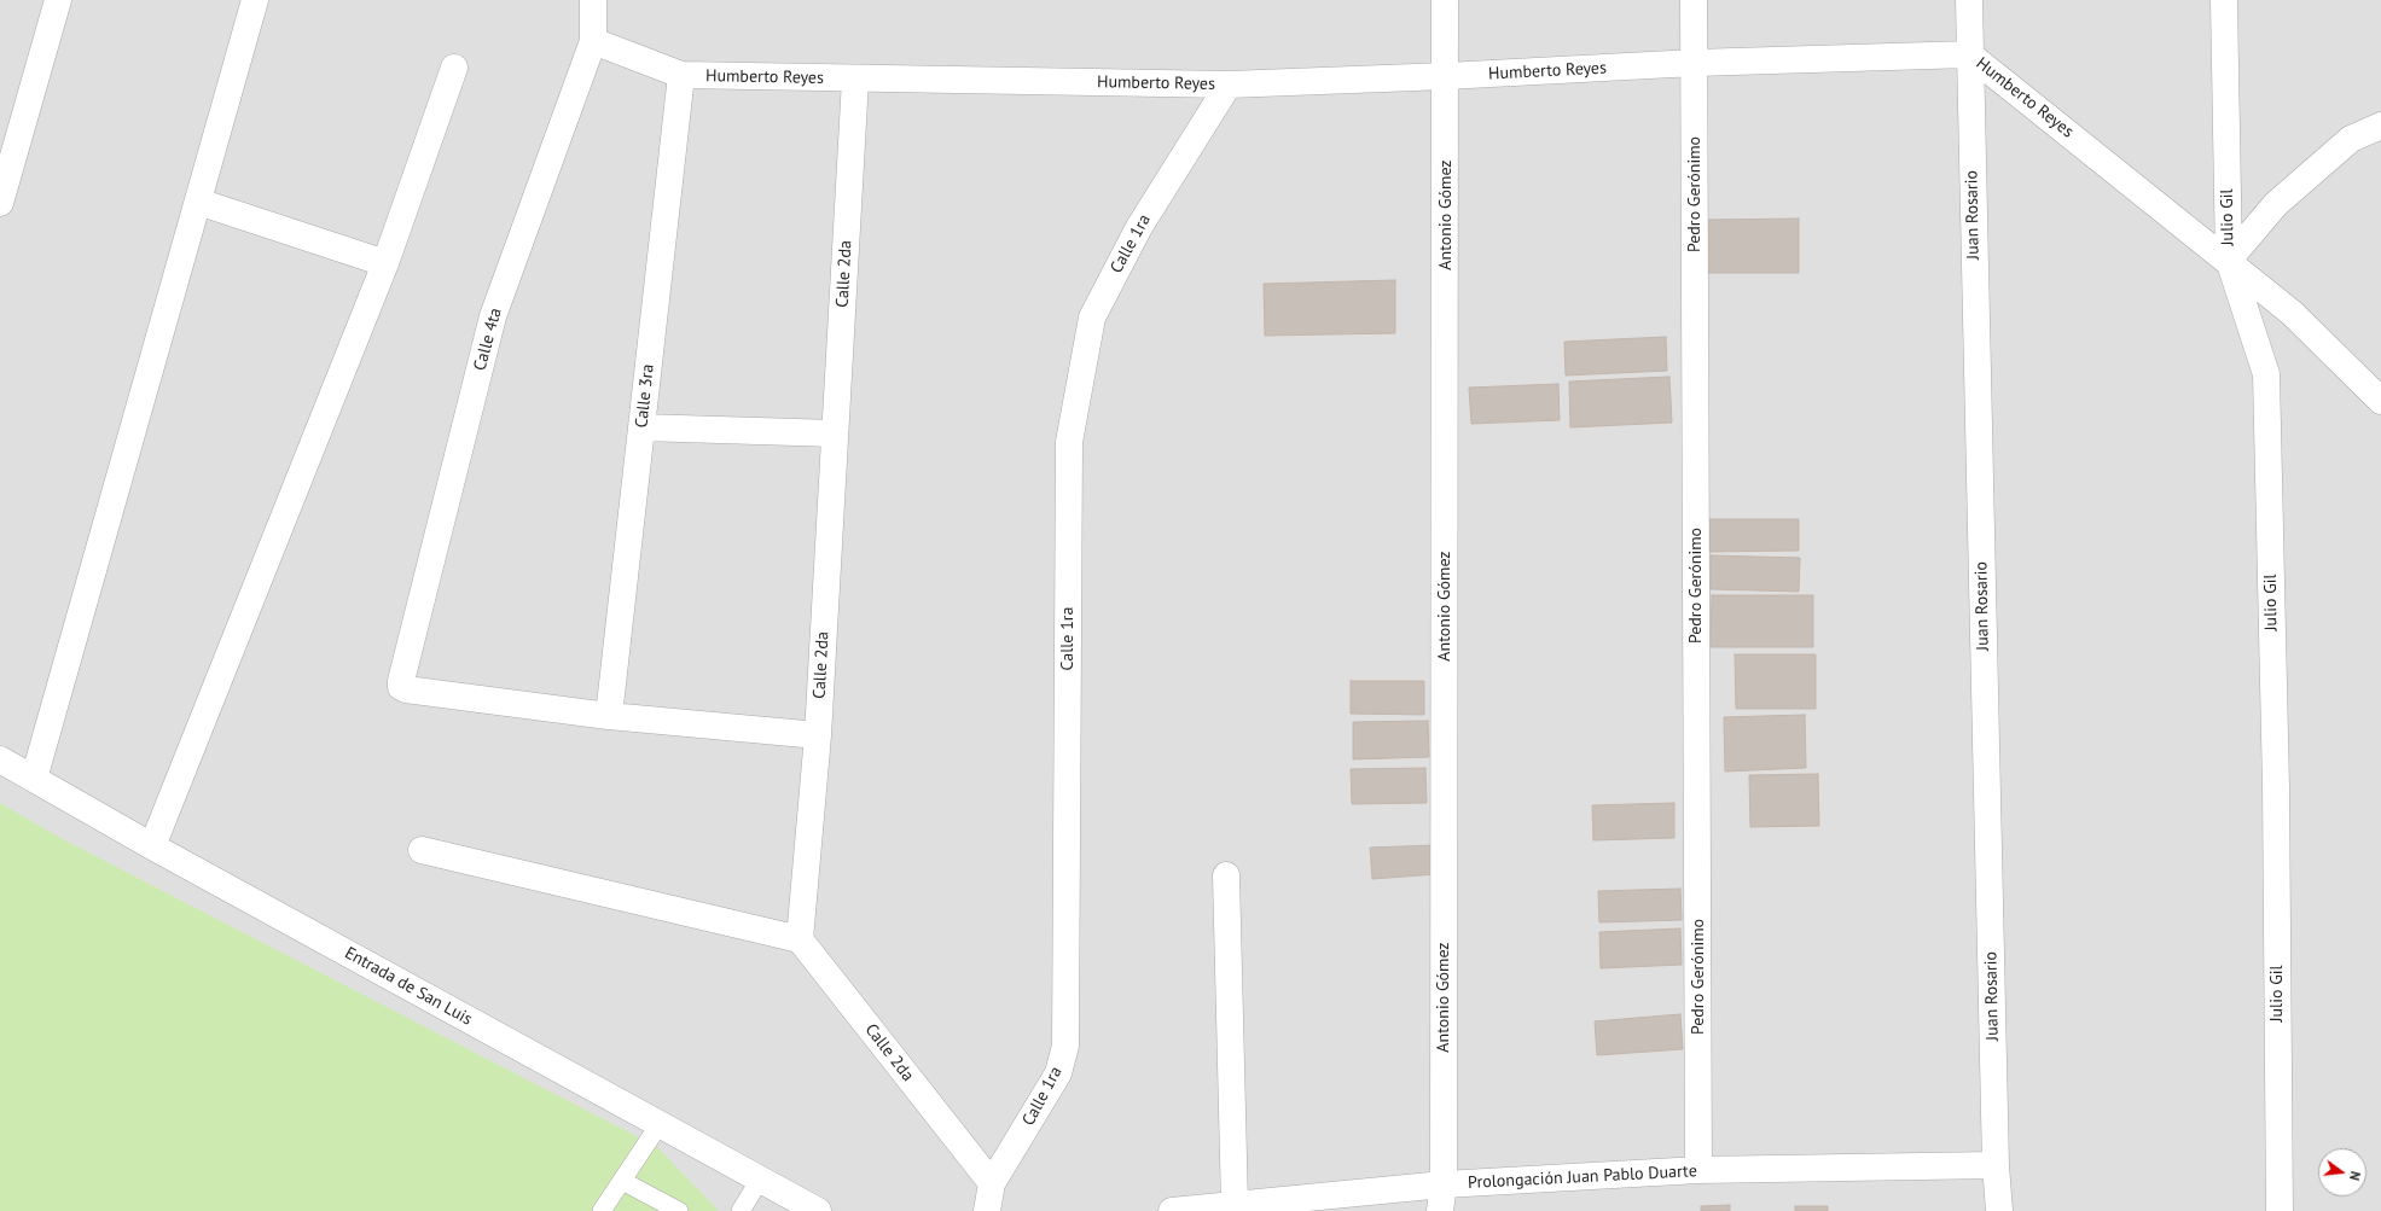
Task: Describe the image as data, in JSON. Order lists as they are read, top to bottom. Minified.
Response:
{"streets":{"street":["Humberto Reyes","Pedro Gerónimo","Antonio Gómez","Juan Rosario","Julio Gil","Calle 1ra","Calle 2da","Calle 4ta","Calle 3ra","Entrada de San Luis","Prolongación Juan Pablo Duarte"]},"crossings":[["Humberto Reyes","Pedro Gerónimo"],["Humberto Reyes","Antonio Gómez"],["Humberto Reyes","Juan Rosario"],["Humberto Reyes","Julio Gil"],["Humberto Reyes","Calle 1ra"],["Humberto Reyes","Calle 2da"],["Humberto Reyes","Calle 4ta"],["Humberto Reyes","Calle 3ra"],["Pedro Gerónimo","Prolongación Juan Pablo Duarte"],["Antonio Gómez","Prolongación Juan Pablo Duarte"],["Juan Rosario","Prolongación Juan Pablo Duarte"],["Calle 1ra","Calle 2da"],["Calle 4ta","Calle 3ra"]],"north":"right"}
